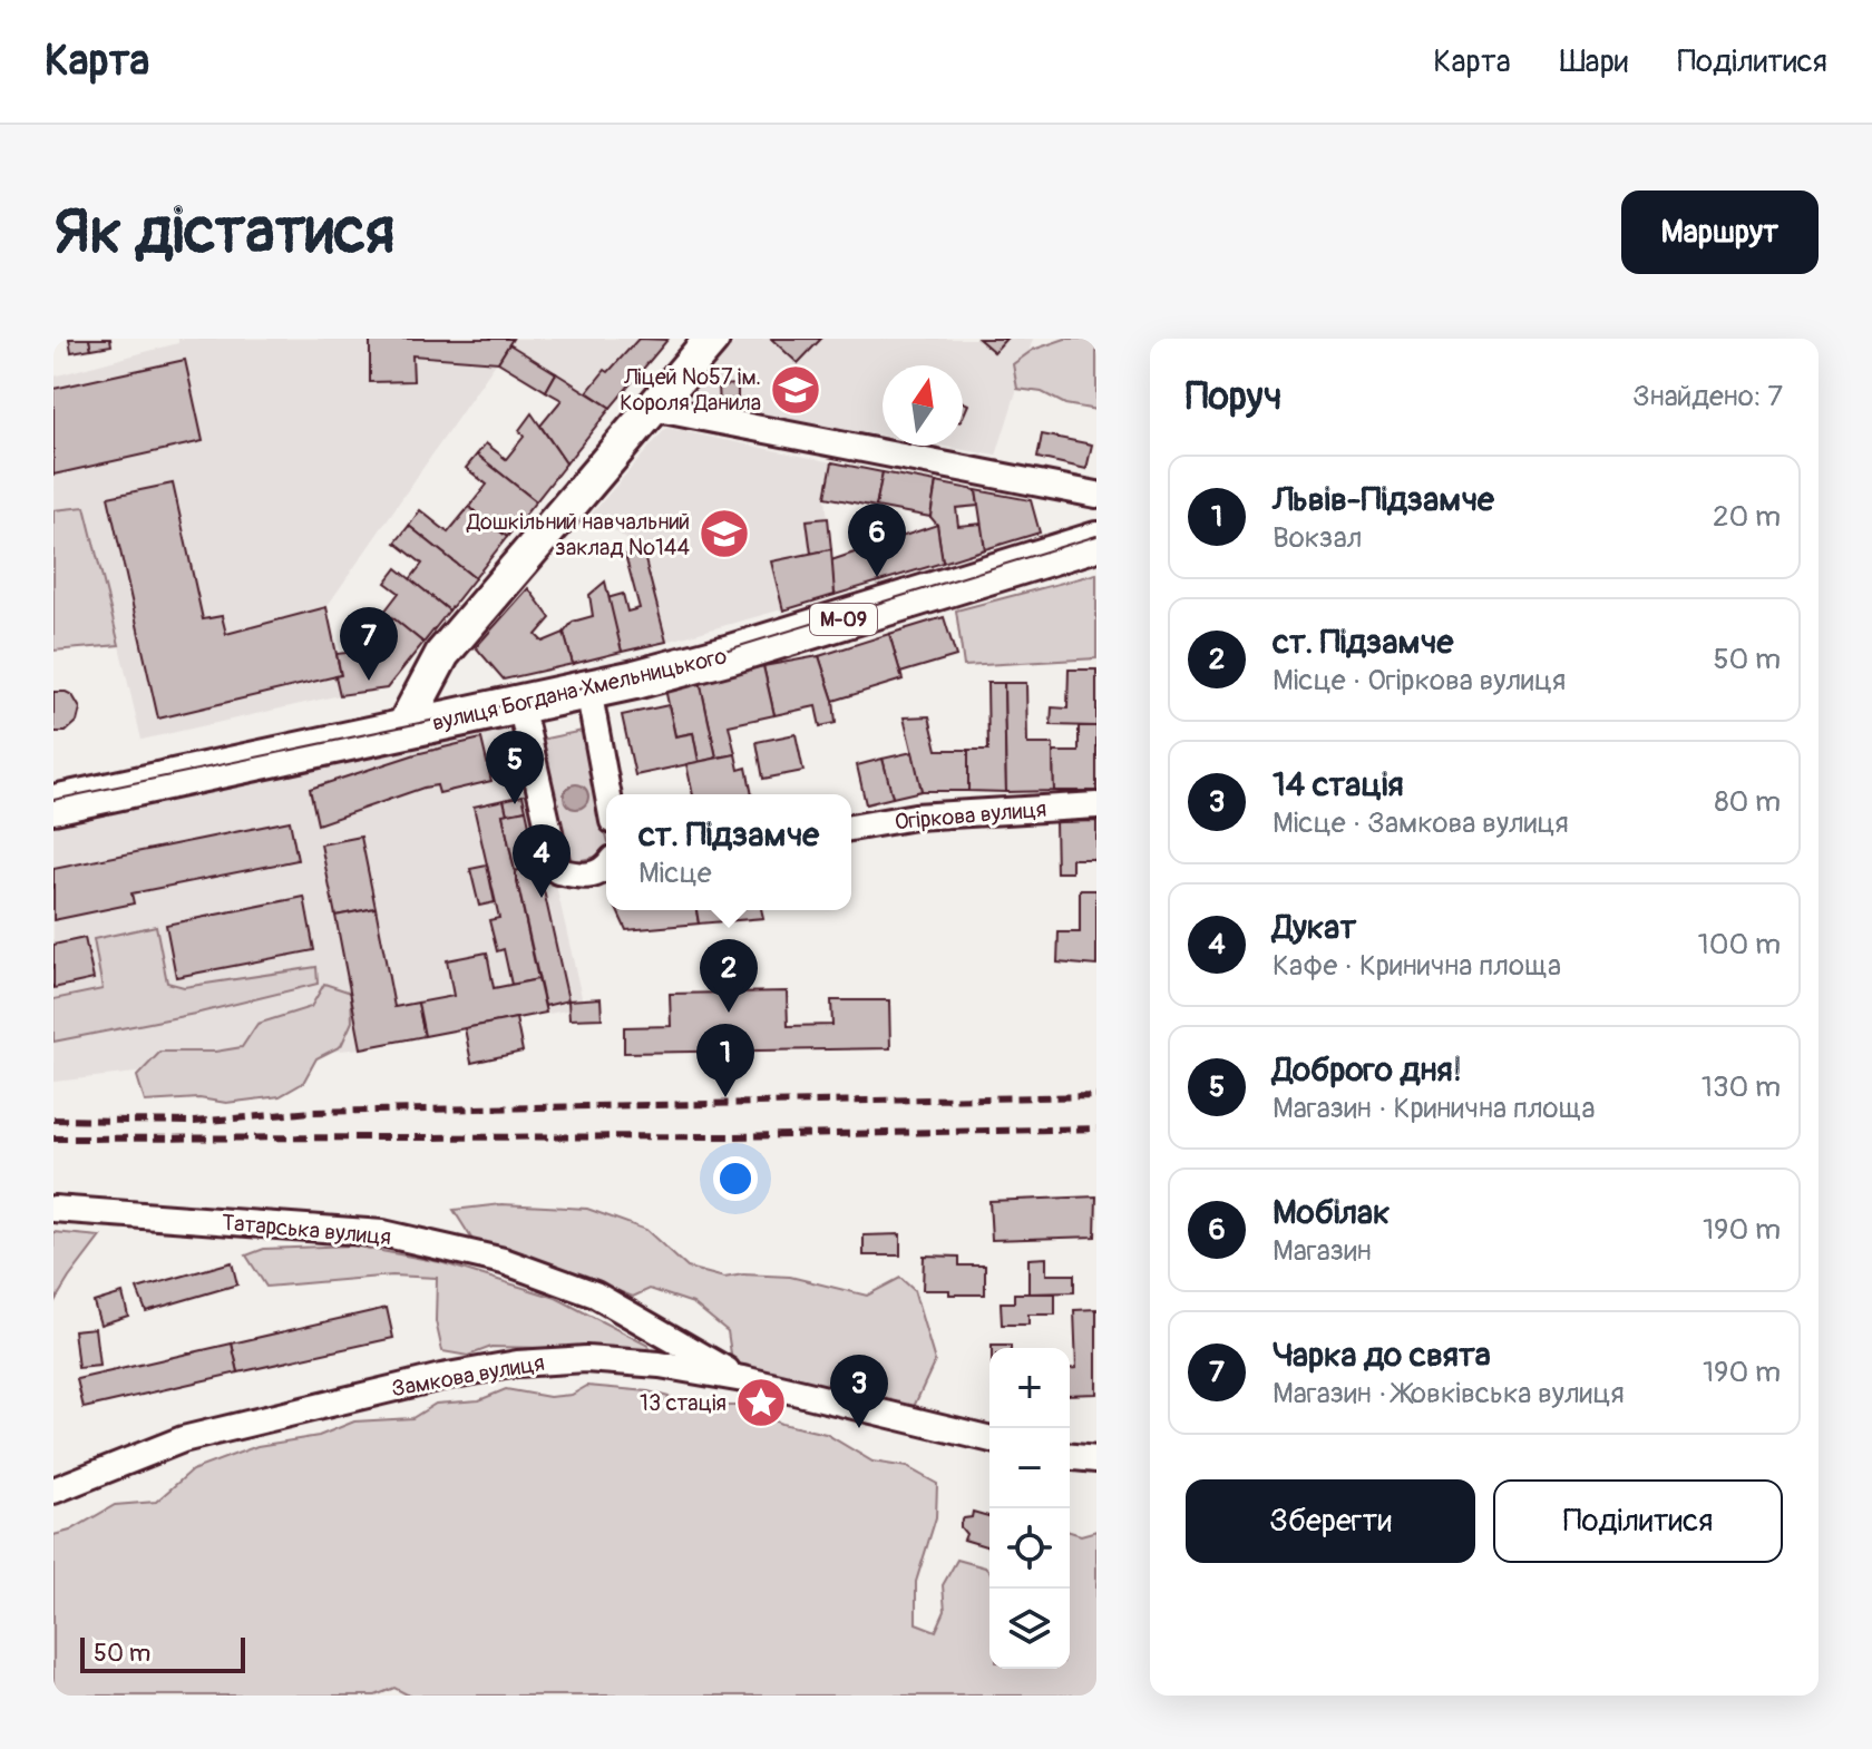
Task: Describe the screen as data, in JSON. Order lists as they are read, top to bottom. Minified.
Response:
{"streets":{"main road":["М-09","вулиця Богдана Хмельницького"],"street":["Огіркова вулиця","Татарська вулиця","Замкова вулиця"]},"crossings":[["Татарська вулиця","Замкова вулиця"]],"places":{"school or university":["Ліцей №57 ім. Короля Данила","Дошкільний навчальний заклад №144"],"place":["13 стація"]},"scale_bar":"50 m","north":"top","page":{"header":"Карта","nav":["Карта","Шари","Поділитися"],"buttons":["Маршрут",["Зберегти","Поділитися"]],"title":"Як дістатися","heading":["Поруч","Знайдено: 7"],"list":[{"mark":"1","name":"Львів-Підзамче","note":"Вокзал","value":"20 m"},{"mark":"2","name":"ст. Підзамче","note":"Місце · Огіркова вулиця","value":"50 m"},{"mark":"3","name":"14 стація","note":"Місце · Замкова вулиця","value":"80 m"},{"mark":"4","name":"Дукат","note":"Кафе · Кринична площа","value":"100 m"},{"mark":"5","name":"Доброго дня!","note":"Магазин · Кринична площа","value":"130 m"},{"mark":"6","name":"Мобілак","note":"Магазин","value":"190 m"},{"mark":"7","name":"Чарка до святa","note":"Магазин · Жовківська вулиця","value":"190 m"}],"pins":["6","7","5","4","2","1","3"],"popup":["ст. Підзамче","Місце"],"map_buttons":["+","−"],"scale":"50 m"}}
